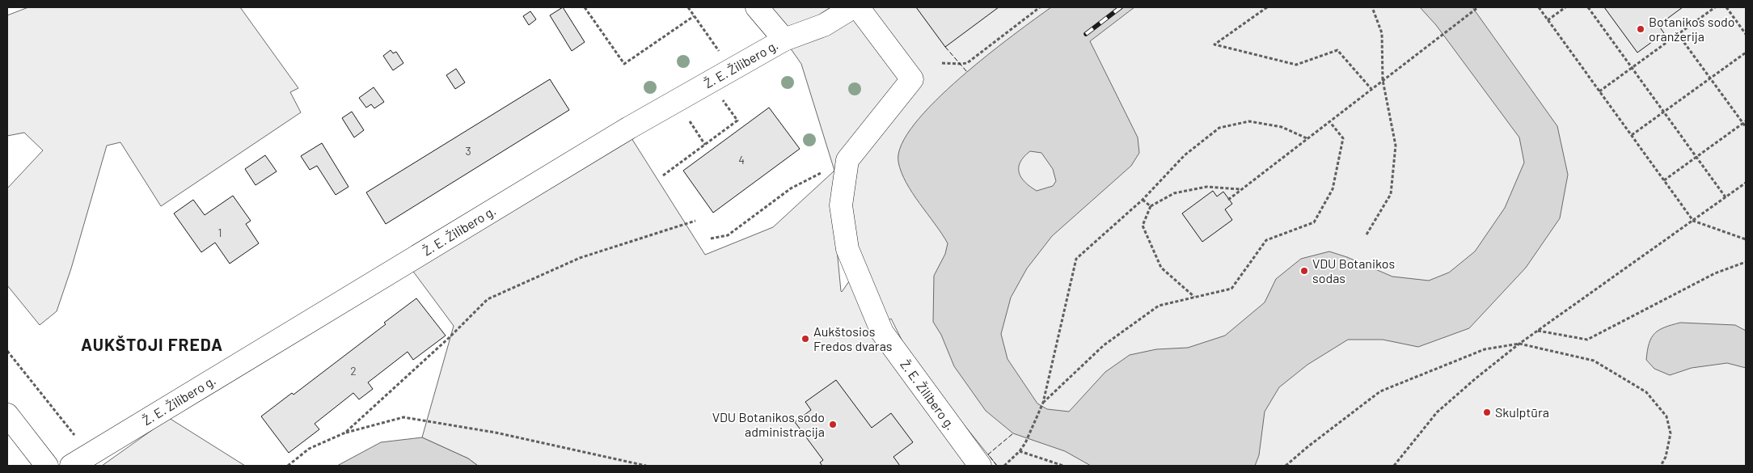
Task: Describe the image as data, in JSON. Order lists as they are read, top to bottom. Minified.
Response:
{"streets":{"street":["Ž. E. Žilibero g."]},"districts":["AUKŠTOJI FREDA"],"places":["Botanikos sodo oranžerija","VDU Botanikos sodas","Aukštosios Fredos dvaras","Skulptūra","VDU Botanikos sodo administracija"],"house_numbers":["3","4","1","2"]}
